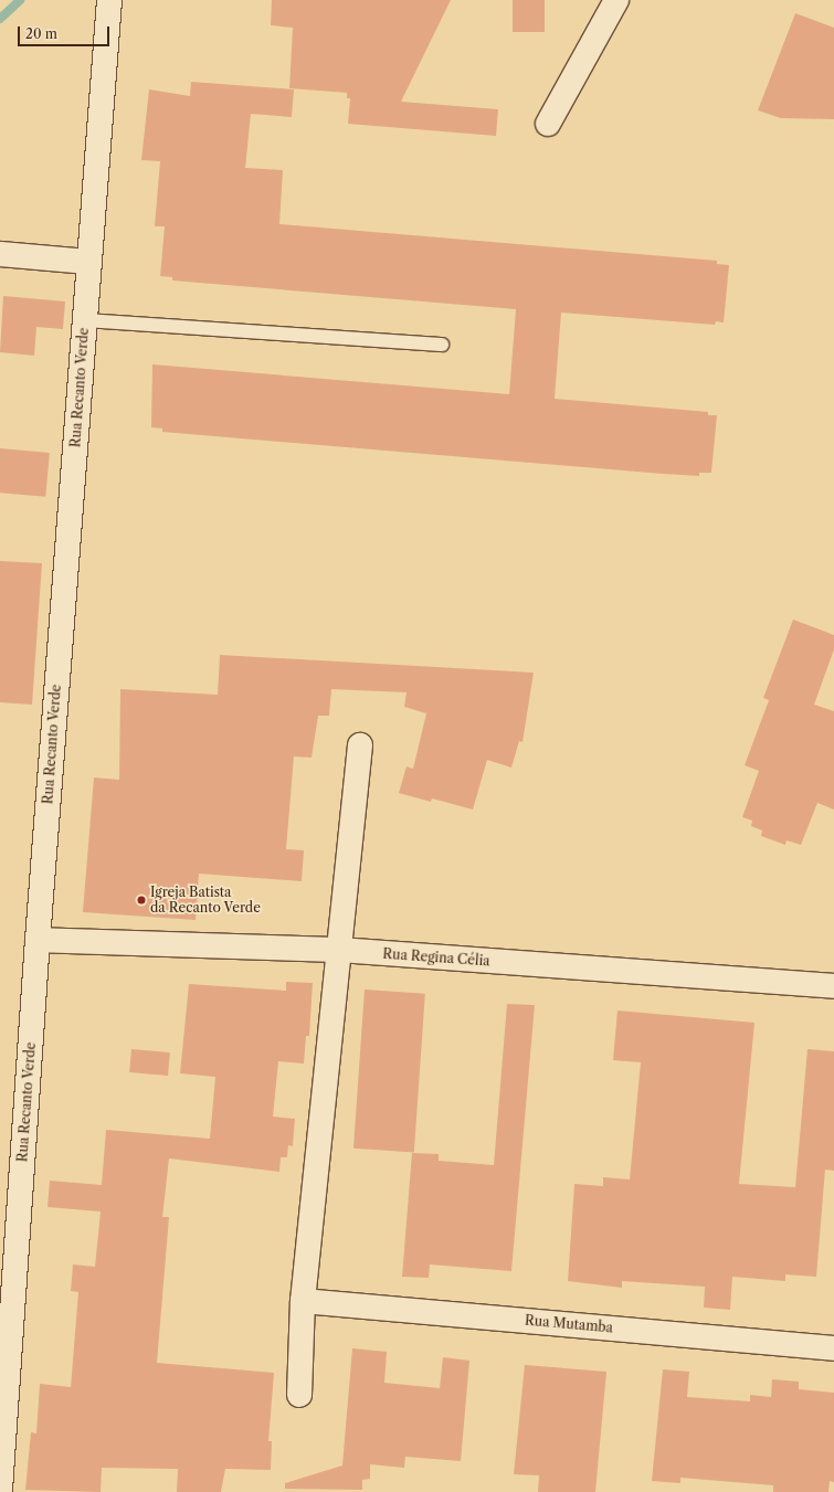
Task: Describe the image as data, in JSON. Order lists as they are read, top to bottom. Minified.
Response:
{"streets":{"street":["Rua Recanto Verde","Rua Regina Célia","Rua Mutamba"]},"crossings":[["Rua Recanto Verde","Rua Regina Célia"]],"places":["Igreja Batista da Recanto Verde"],"scale_bar":"20 m"}
